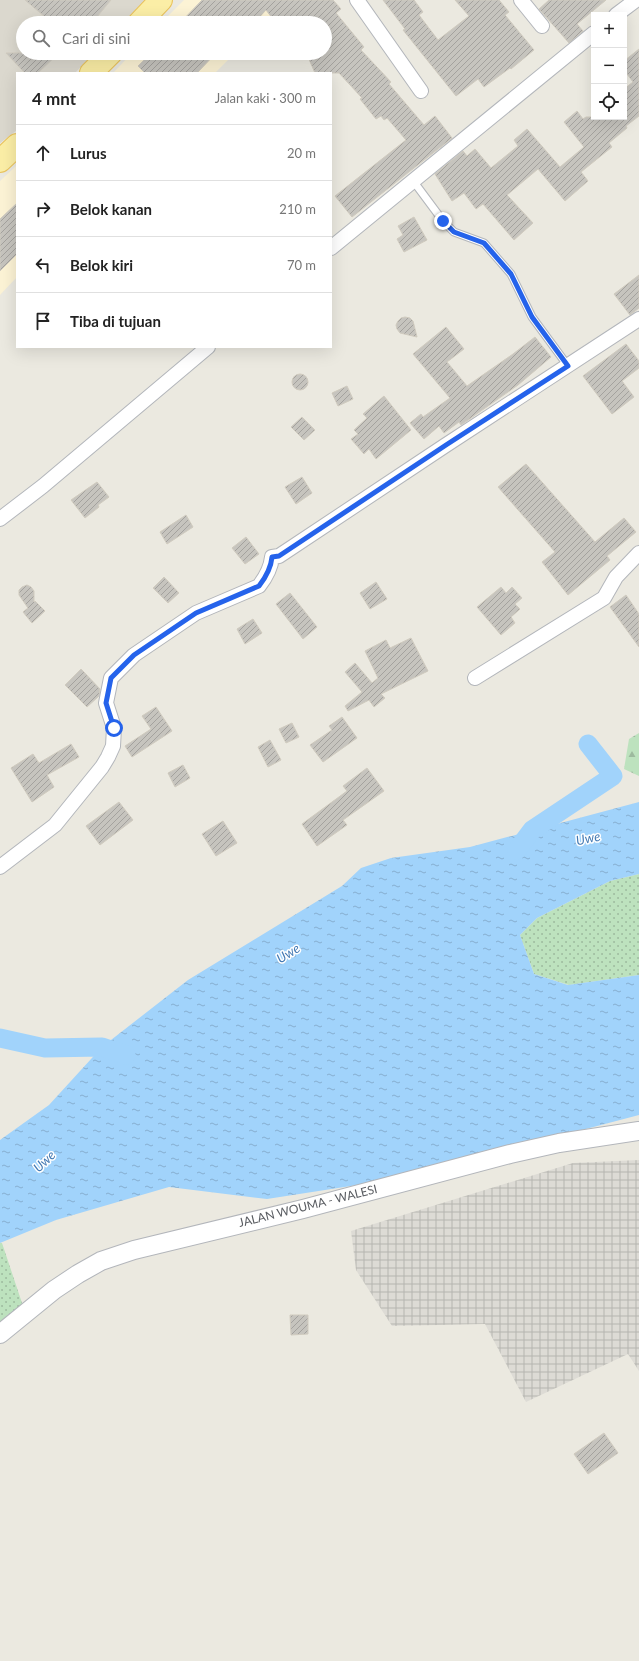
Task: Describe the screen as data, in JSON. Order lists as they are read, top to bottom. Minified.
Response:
{"streets":{"street":["JALAN WOUMA - WALESI"]},"water":["Uwe"],"page":{"map_buttons":["+","−"],"search":"Cari di sini","heading":["4 mnt","Jalan kaki · 300 m"],"list":[["Lurus","20 m"],["Belok kanan","210 m"],["Belok kiri","70 m"],"Tiba di tujuan"]}}
